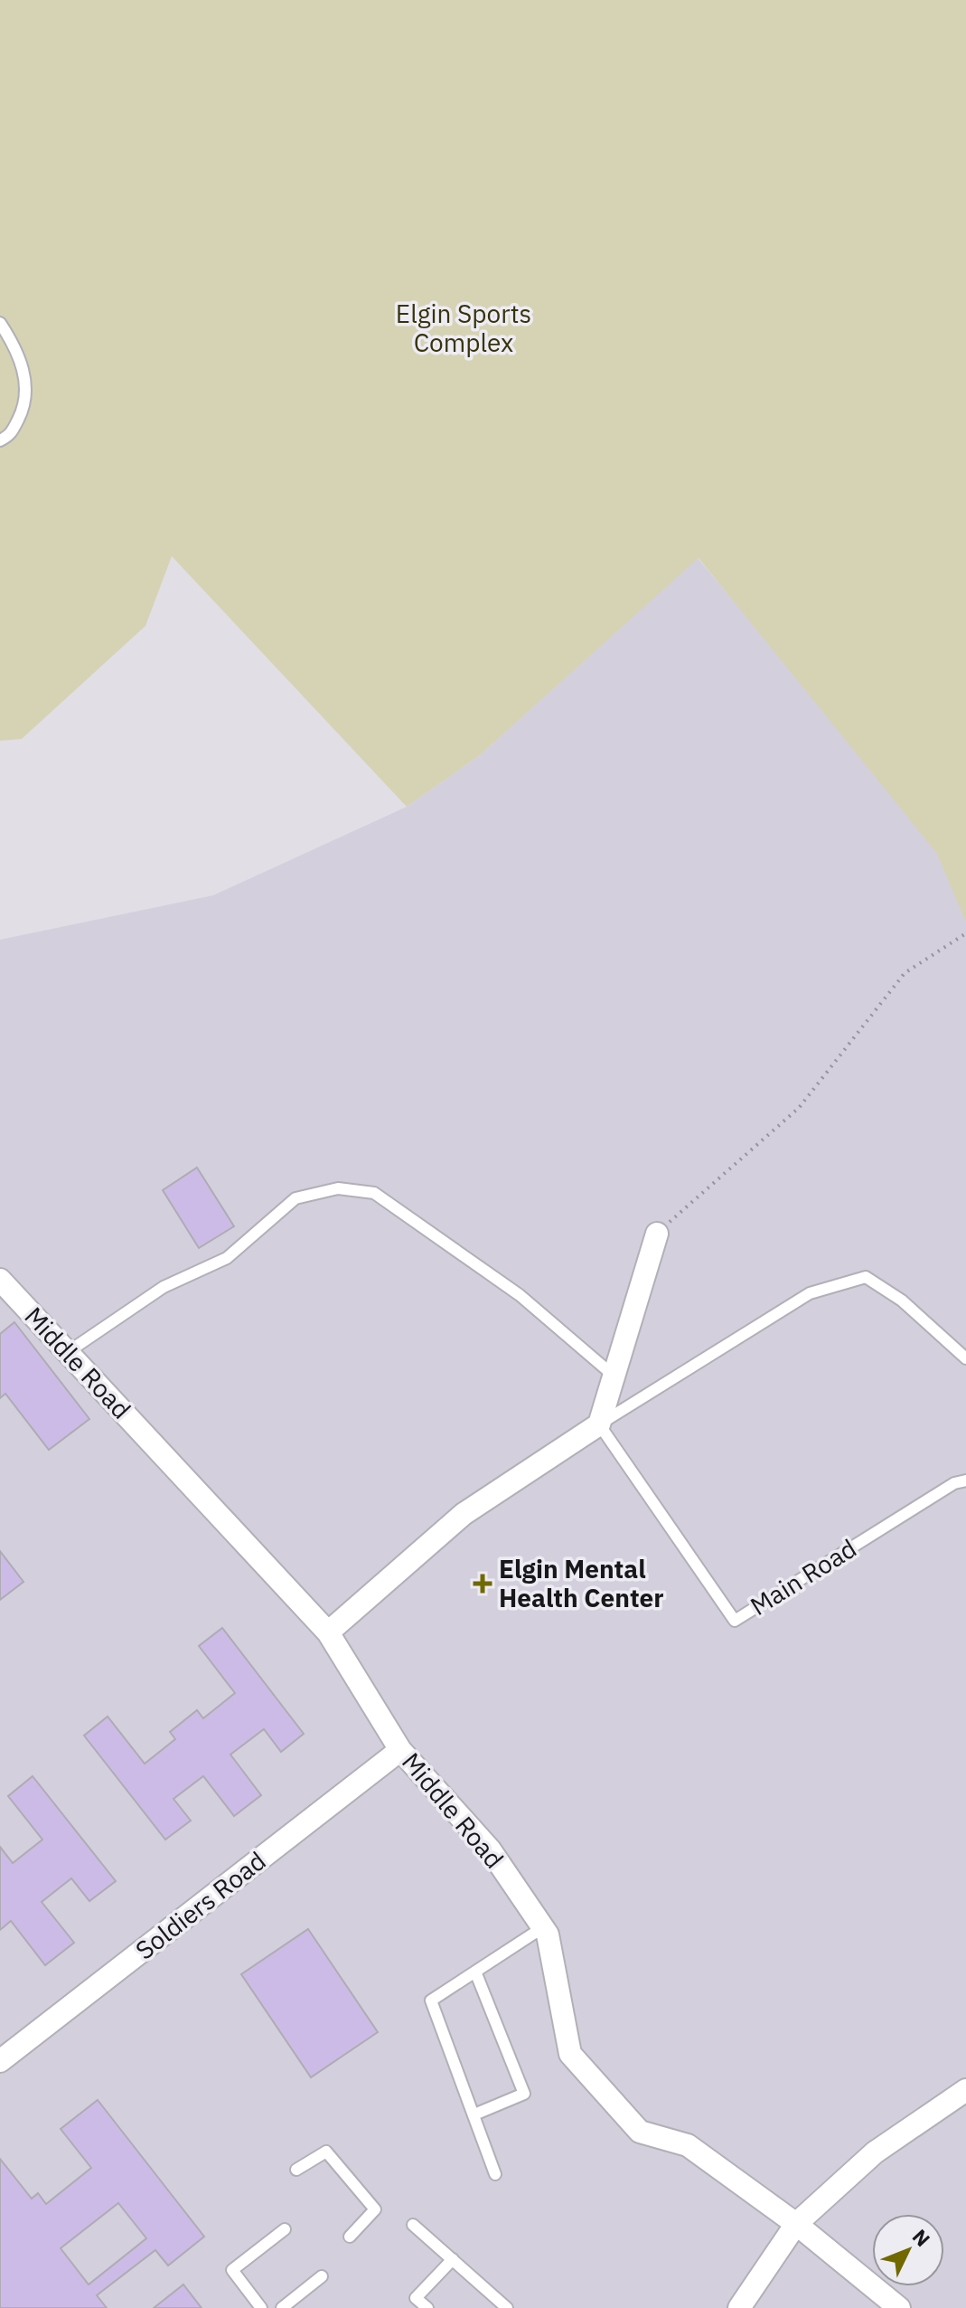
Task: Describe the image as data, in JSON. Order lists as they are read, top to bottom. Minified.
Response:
{"streets":{"street":["Middle Road","Soldiers Road"],"lane":["Main Road"]},"crossings":[["Middle Road","Soldiers Road"]],"parks":["Elgin Sports Complex"],"places":{"health":["Elgin Mental Health Center"]},"north":"top right"}
